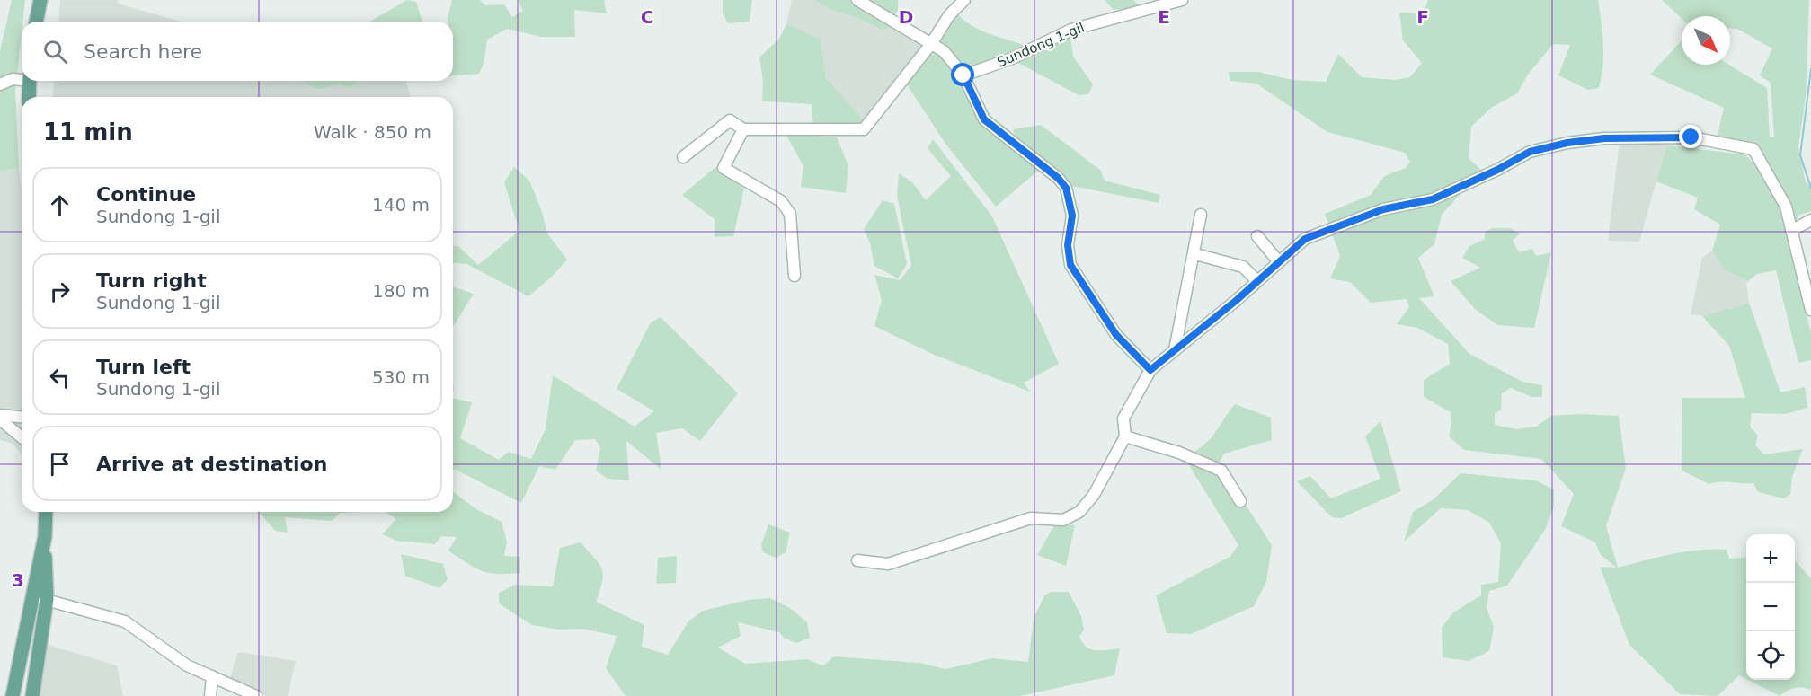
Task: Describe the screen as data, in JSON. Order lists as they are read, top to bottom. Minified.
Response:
{"streets":{"street":["Sundong 1-gil"]},"north":"bottom right","page":{"search":"Search here","heading":["11 min","Walk · 850 m"],"list":[["Continue","Sundong 1-gil","140 m"],["Turn right","Sundong 1-gil","180 m"],["Turn left","Sundong 1-gil","530 m"],"Arrive at destination"],"map_buttons":["+","−"]},"grid":{"columns":["C","D","E","F"],"rows":["3"]}}
